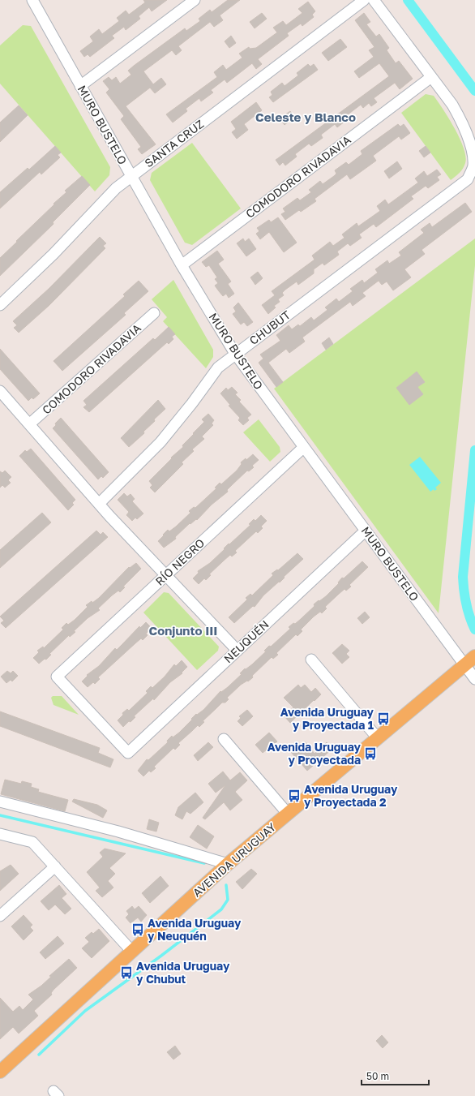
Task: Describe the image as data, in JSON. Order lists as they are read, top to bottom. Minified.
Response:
{"streets":{"main road":["AVENIDA URUGUAY"],"street":["MURO BUSTELO","SANTA CRUZ","COMODORO RIVADAVIA","CHUBUT","RÍO NEGRO","NEUQUÉN"]},"crossings":[["MURO BUSTELO","SANTA CRUZ"],["MURO BUSTELO","COMODORO RIVADAVIA"],["MURO BUSTELO","CHUBUT"],["MURO BUSTELO","RÍO NEGRO"],["MURO BUSTELO","NEUQUÉN"],["MURO BUSTELO","AVENIDA URUGUAY"],["COMODORO RIVADAVIA","CHUBUT"],["RÍO NEGRO","NEUQUÉN"]],"districts":["Celeste y Blanco","Conjunto III"],"places":{"bus stop":["Avenida Uruguay y Proyectada 1","Avenida Uruguay y Proyectada","Avenida Uruguay y Proyectada 2","Avenida Uruguay y Neuquén","Avenida Uruguay y Chubut"]},"scale_bar":"50 m"}
